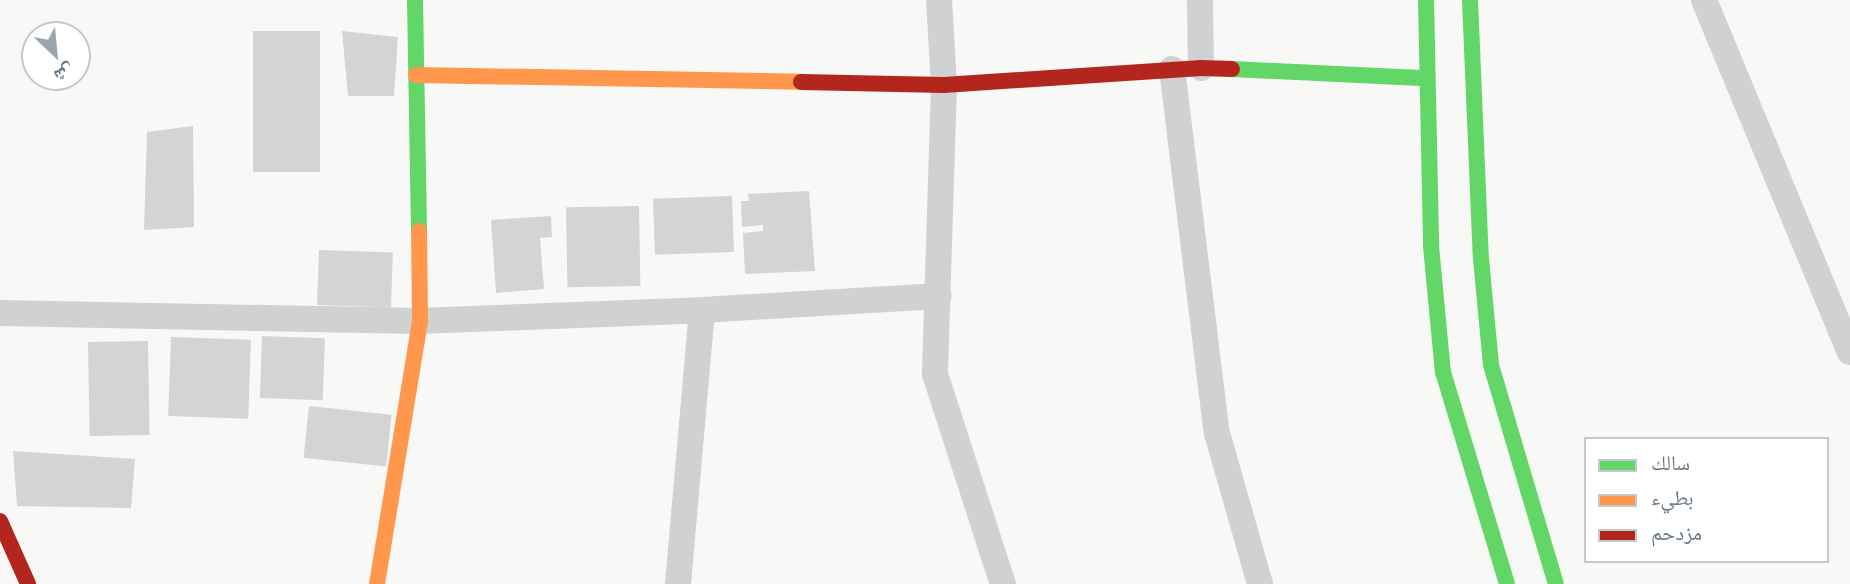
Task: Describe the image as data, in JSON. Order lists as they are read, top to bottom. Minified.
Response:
{"legend":["سالك","بطيء","مزدحم"],"north":"bottom right"}
